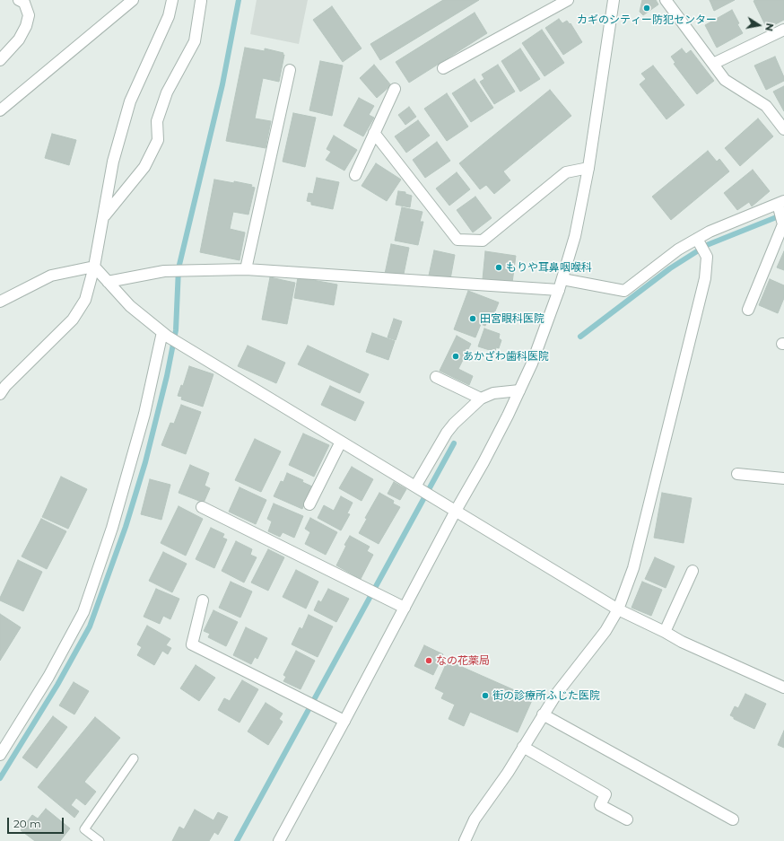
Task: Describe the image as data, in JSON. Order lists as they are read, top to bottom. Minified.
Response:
{"places":["カギのシティー防犯センター","もりや耳鼻咽喉科","田宮眼科医院","あかざわ歯科医院","なの花薬局","街の診療所ふじた医院"],"scale_bar":"20 m","north":"right"}
